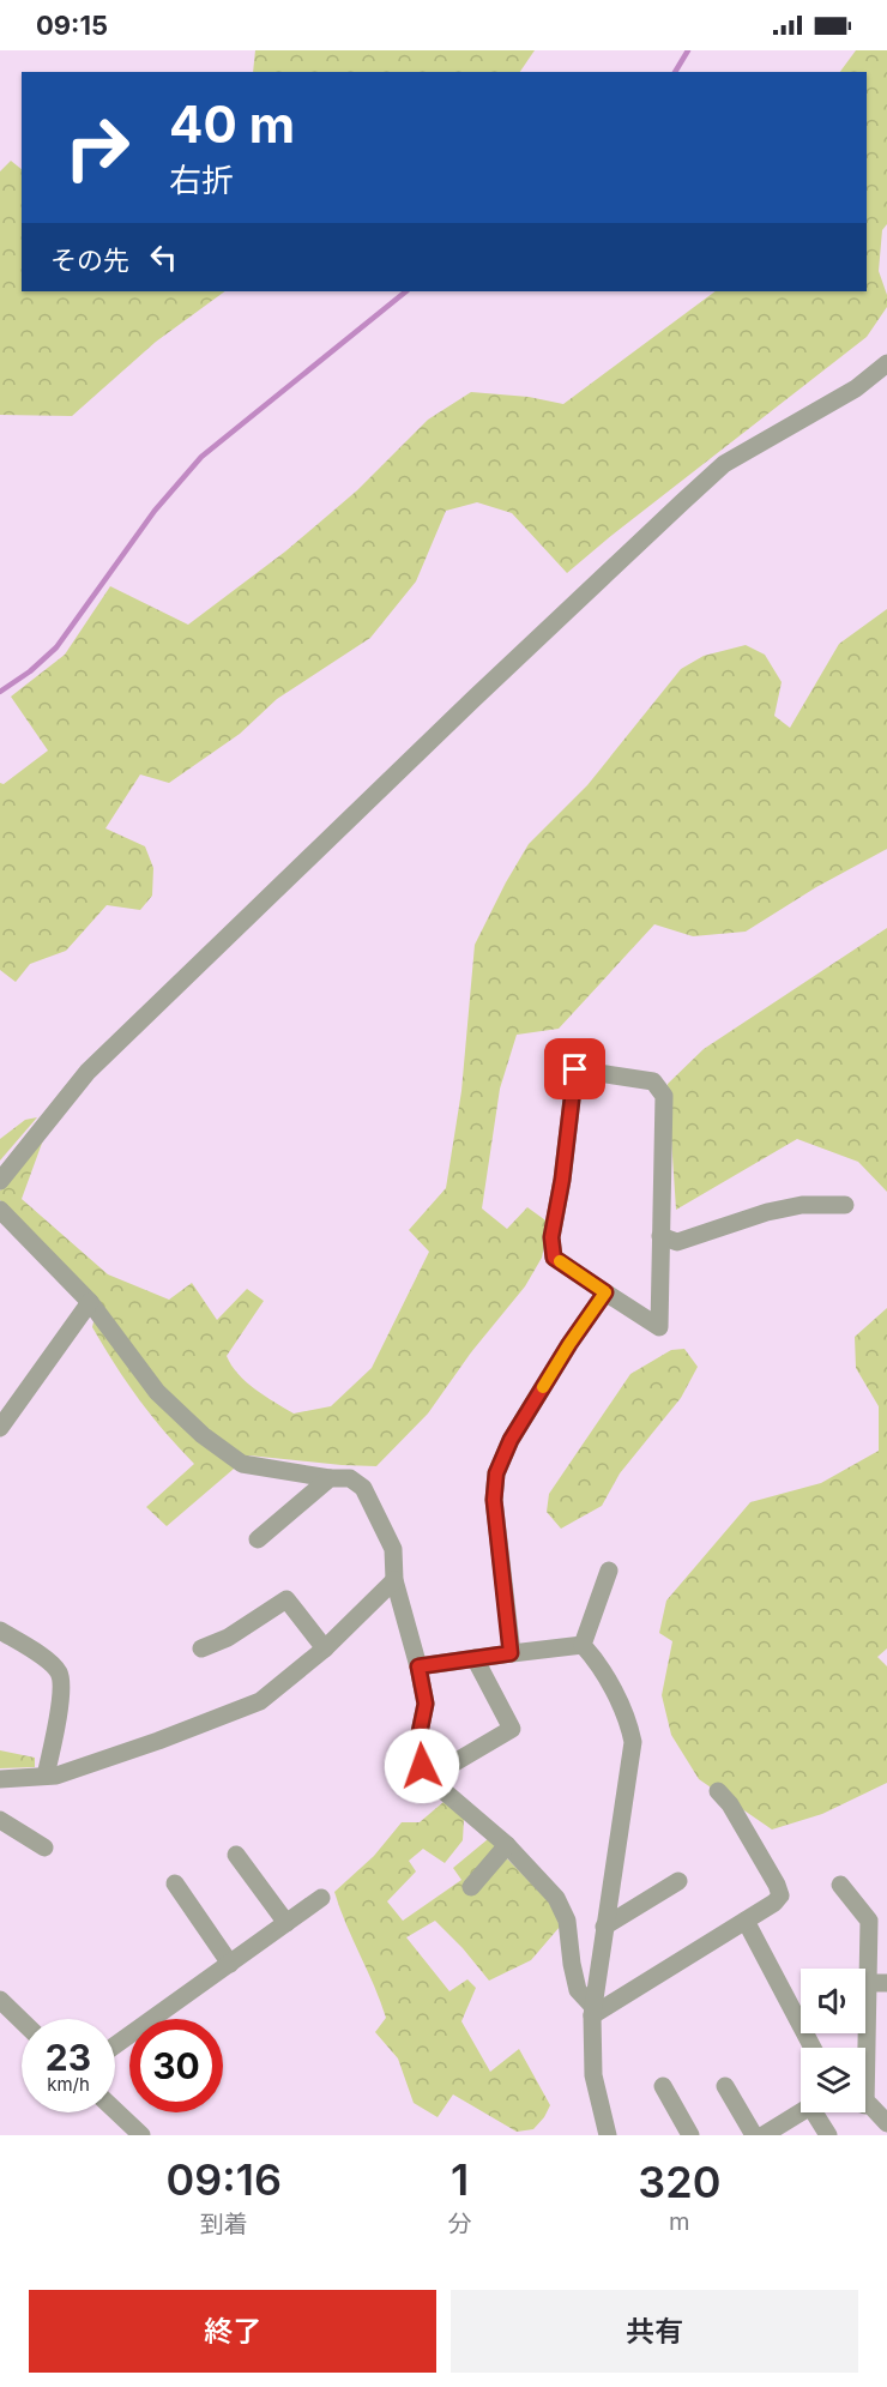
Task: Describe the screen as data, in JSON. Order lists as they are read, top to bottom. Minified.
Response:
{"page":{"status":"09:15","turn":["40 m","右折"],"then":"その先","speed":"23 km/h","limit":"30","eta":["09:16","到着","1","分","320","m"],"buttons":["終了","共有"]}}
